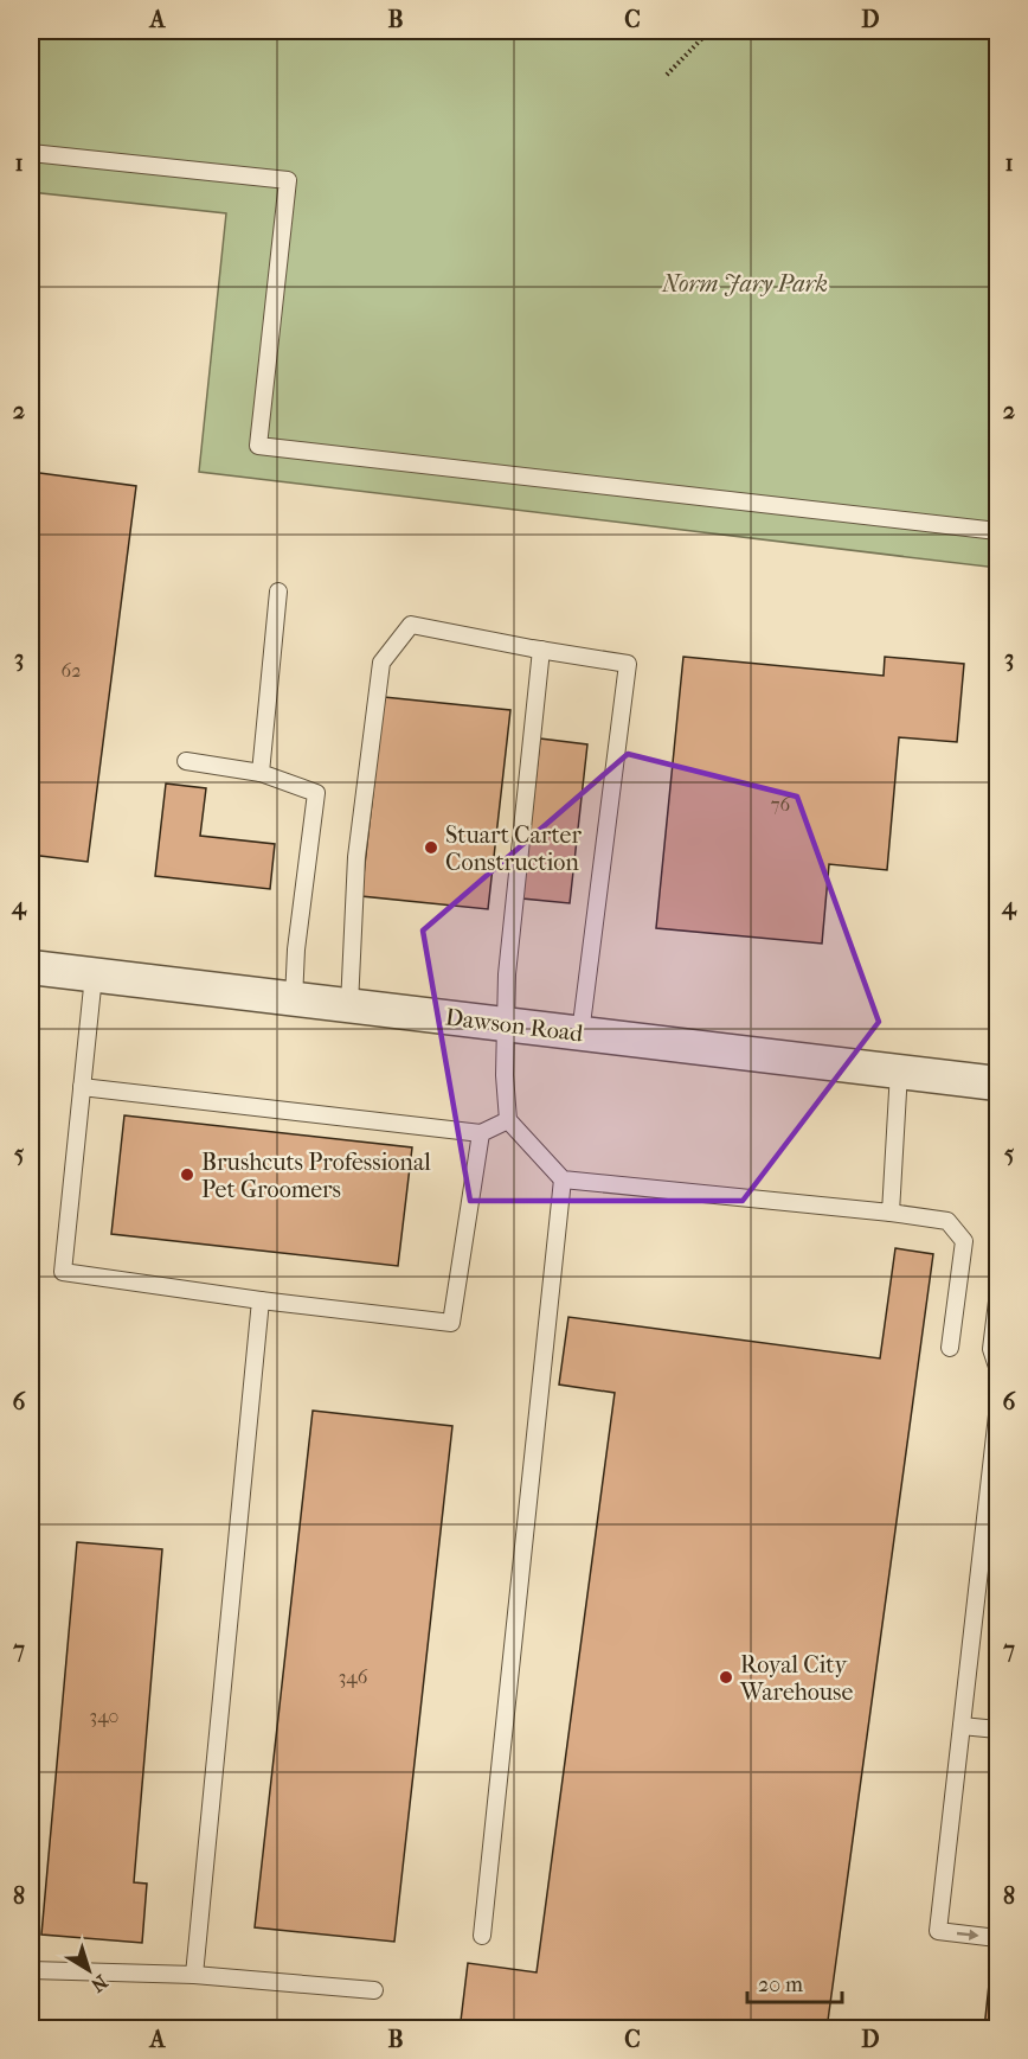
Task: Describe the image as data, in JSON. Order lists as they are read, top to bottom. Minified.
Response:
{"streets":{"street":["Dawson Road"]},"parks":["Norm Jary Park"],"places":["Stuart Carter Construction","Brushcuts Professional Pet Groomers","Royal City Warehouse"],"house_numbers":["62","76","346","340"],"scale_bar":"20 m","north":"bottom right","grid":{"columns":["A","B","C","D"],"rows":["1","2","3","4","5","6","7","8"]}}
